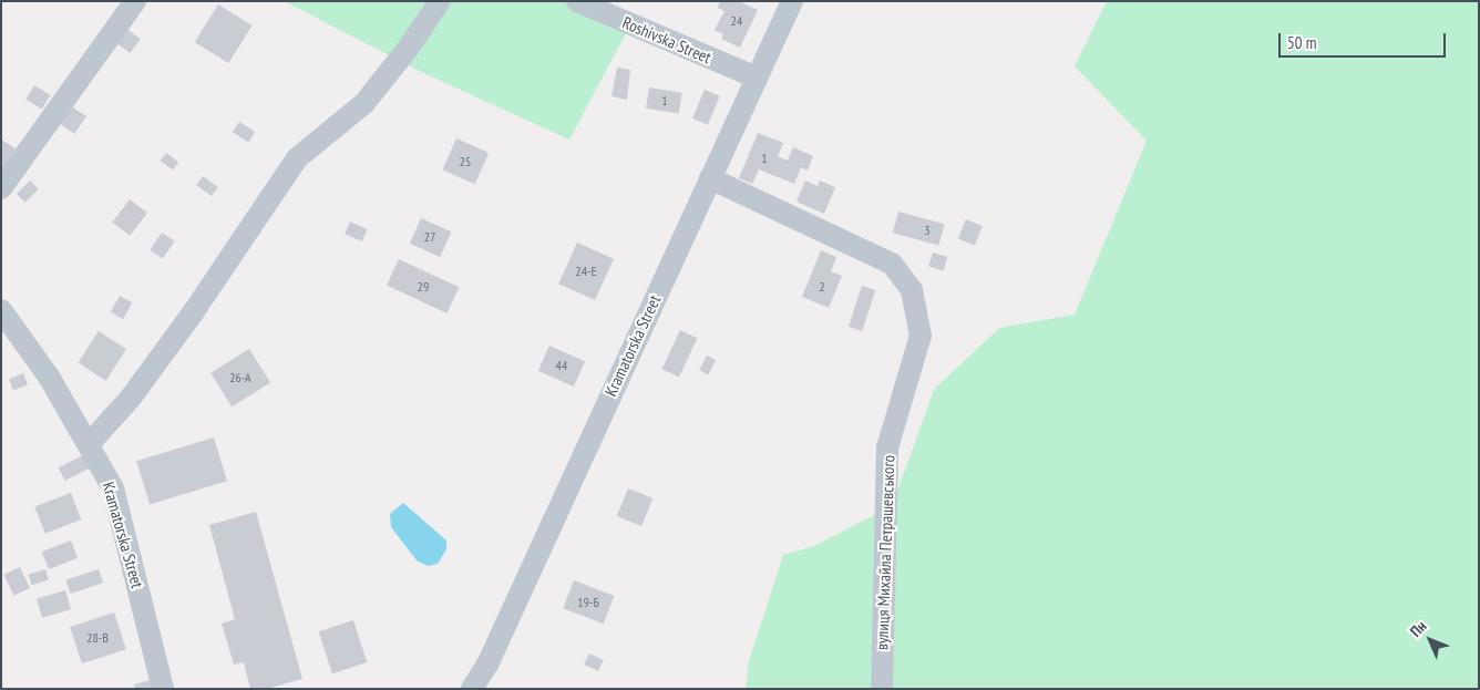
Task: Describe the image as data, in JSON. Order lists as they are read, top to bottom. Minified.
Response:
{"streets":{"street":["Roshivska Street","Kramatorska Street","вулиця Михайла Петрашевського"]},"crossings":[["Roshivska Street","Kramatorska Street"],["Kramatorska Street","вулиця Михайла Петрашевського"]],"house_numbers":["24","1","1","25","3","27","24-Е","29","2","44","26-А","19-Б","28-В"],"scale_bar":"50 m","north":"top left"}
